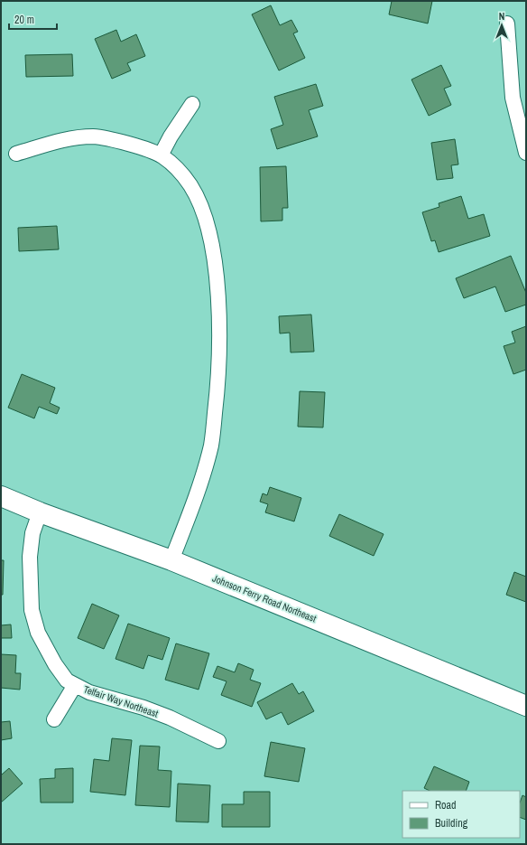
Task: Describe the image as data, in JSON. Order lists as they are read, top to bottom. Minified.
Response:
{"streets":{"main road":["Johnson Ferry Road Northeast"],"street":["Telfair Way Northeast"]},"crossings":[["Johnson Ferry Road Northeast","Telfair Way Northeast"]],"legend":["Road","Building"],"scale_bar":"20 m","north":"top"}
